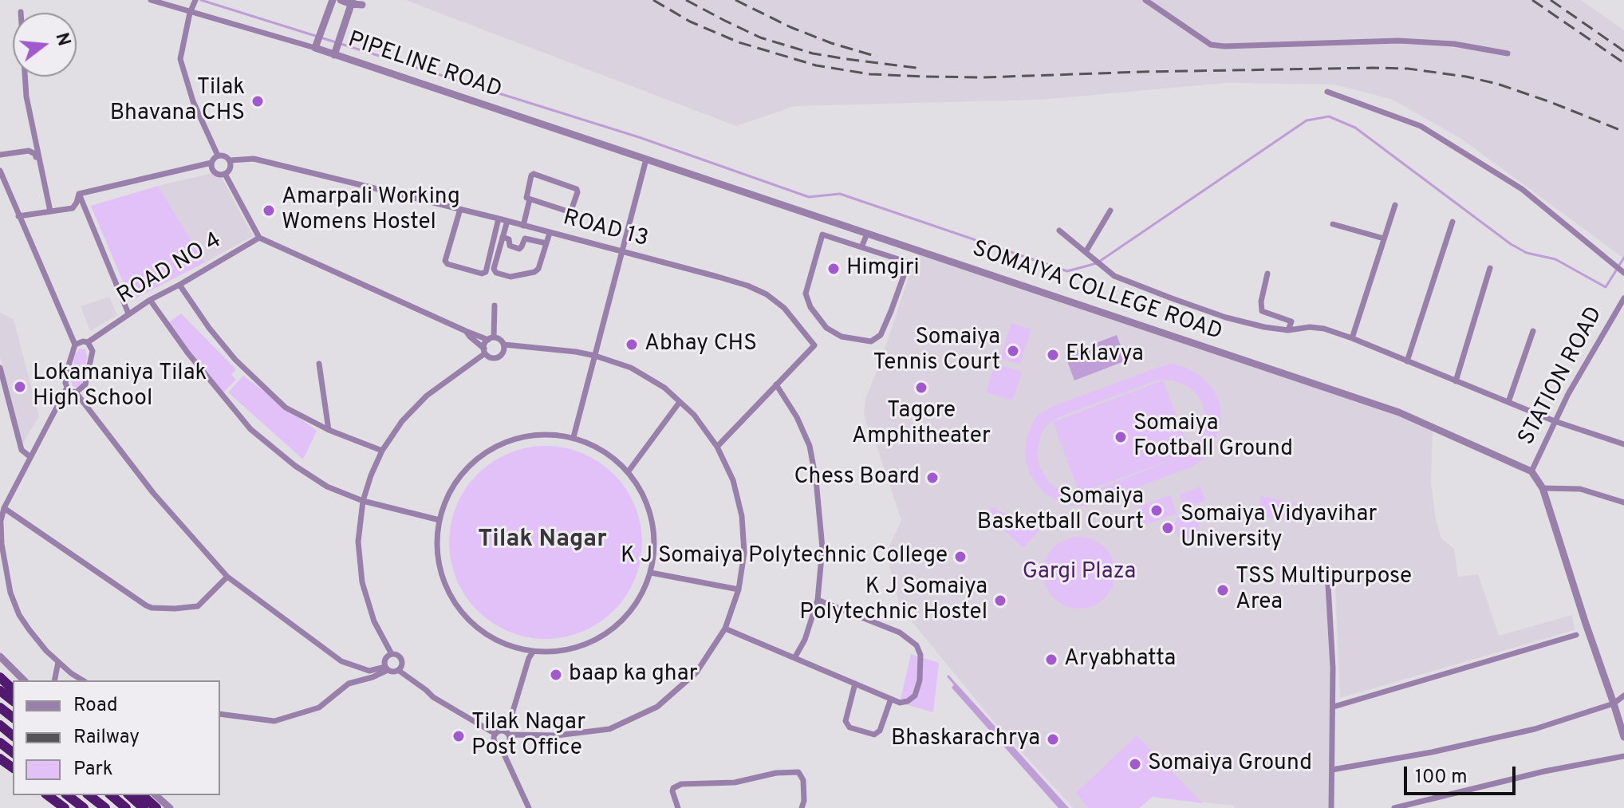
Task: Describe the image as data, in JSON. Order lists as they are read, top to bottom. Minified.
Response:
{"streets":{"street":["PIPELINE ROAD","ROAD 13","ROAD NO 4","SOMAIYA COLLEGE ROAD","STATION ROAD"]},"crossings":[["PIPELINE ROAD","SOMAIYA COLLEGE ROAD"],["SOMAIYA COLLEGE ROAD","STATION ROAD"]],"districts":["Tilak Nagar"],"parks":["Gargi Plaza"],"places":["Tilak Bhavana CHS","Amarpali Working Womens Hostel","Himgiri","Abhay CHS","Somaiya Tennis Court","Eklavya","Lokamaniya Tilak High School","Tagore Amphitheater","Somaiya Football Ground","Chess Board","Somaiya Basketball Court","Somaiya Vidyavihar University","K J Somaiya Polytechnic College","TSS Multipurpose Area","K J Somaiya Polytechnic Hostel","Aryabhatta","baap ka ghar","Tilak Nagar Post Office","Bhaskarachrya","Somaiya Ground"],"legend":["Road","Railway","Park"],"scale_bar":"100 m","north":"right"}
